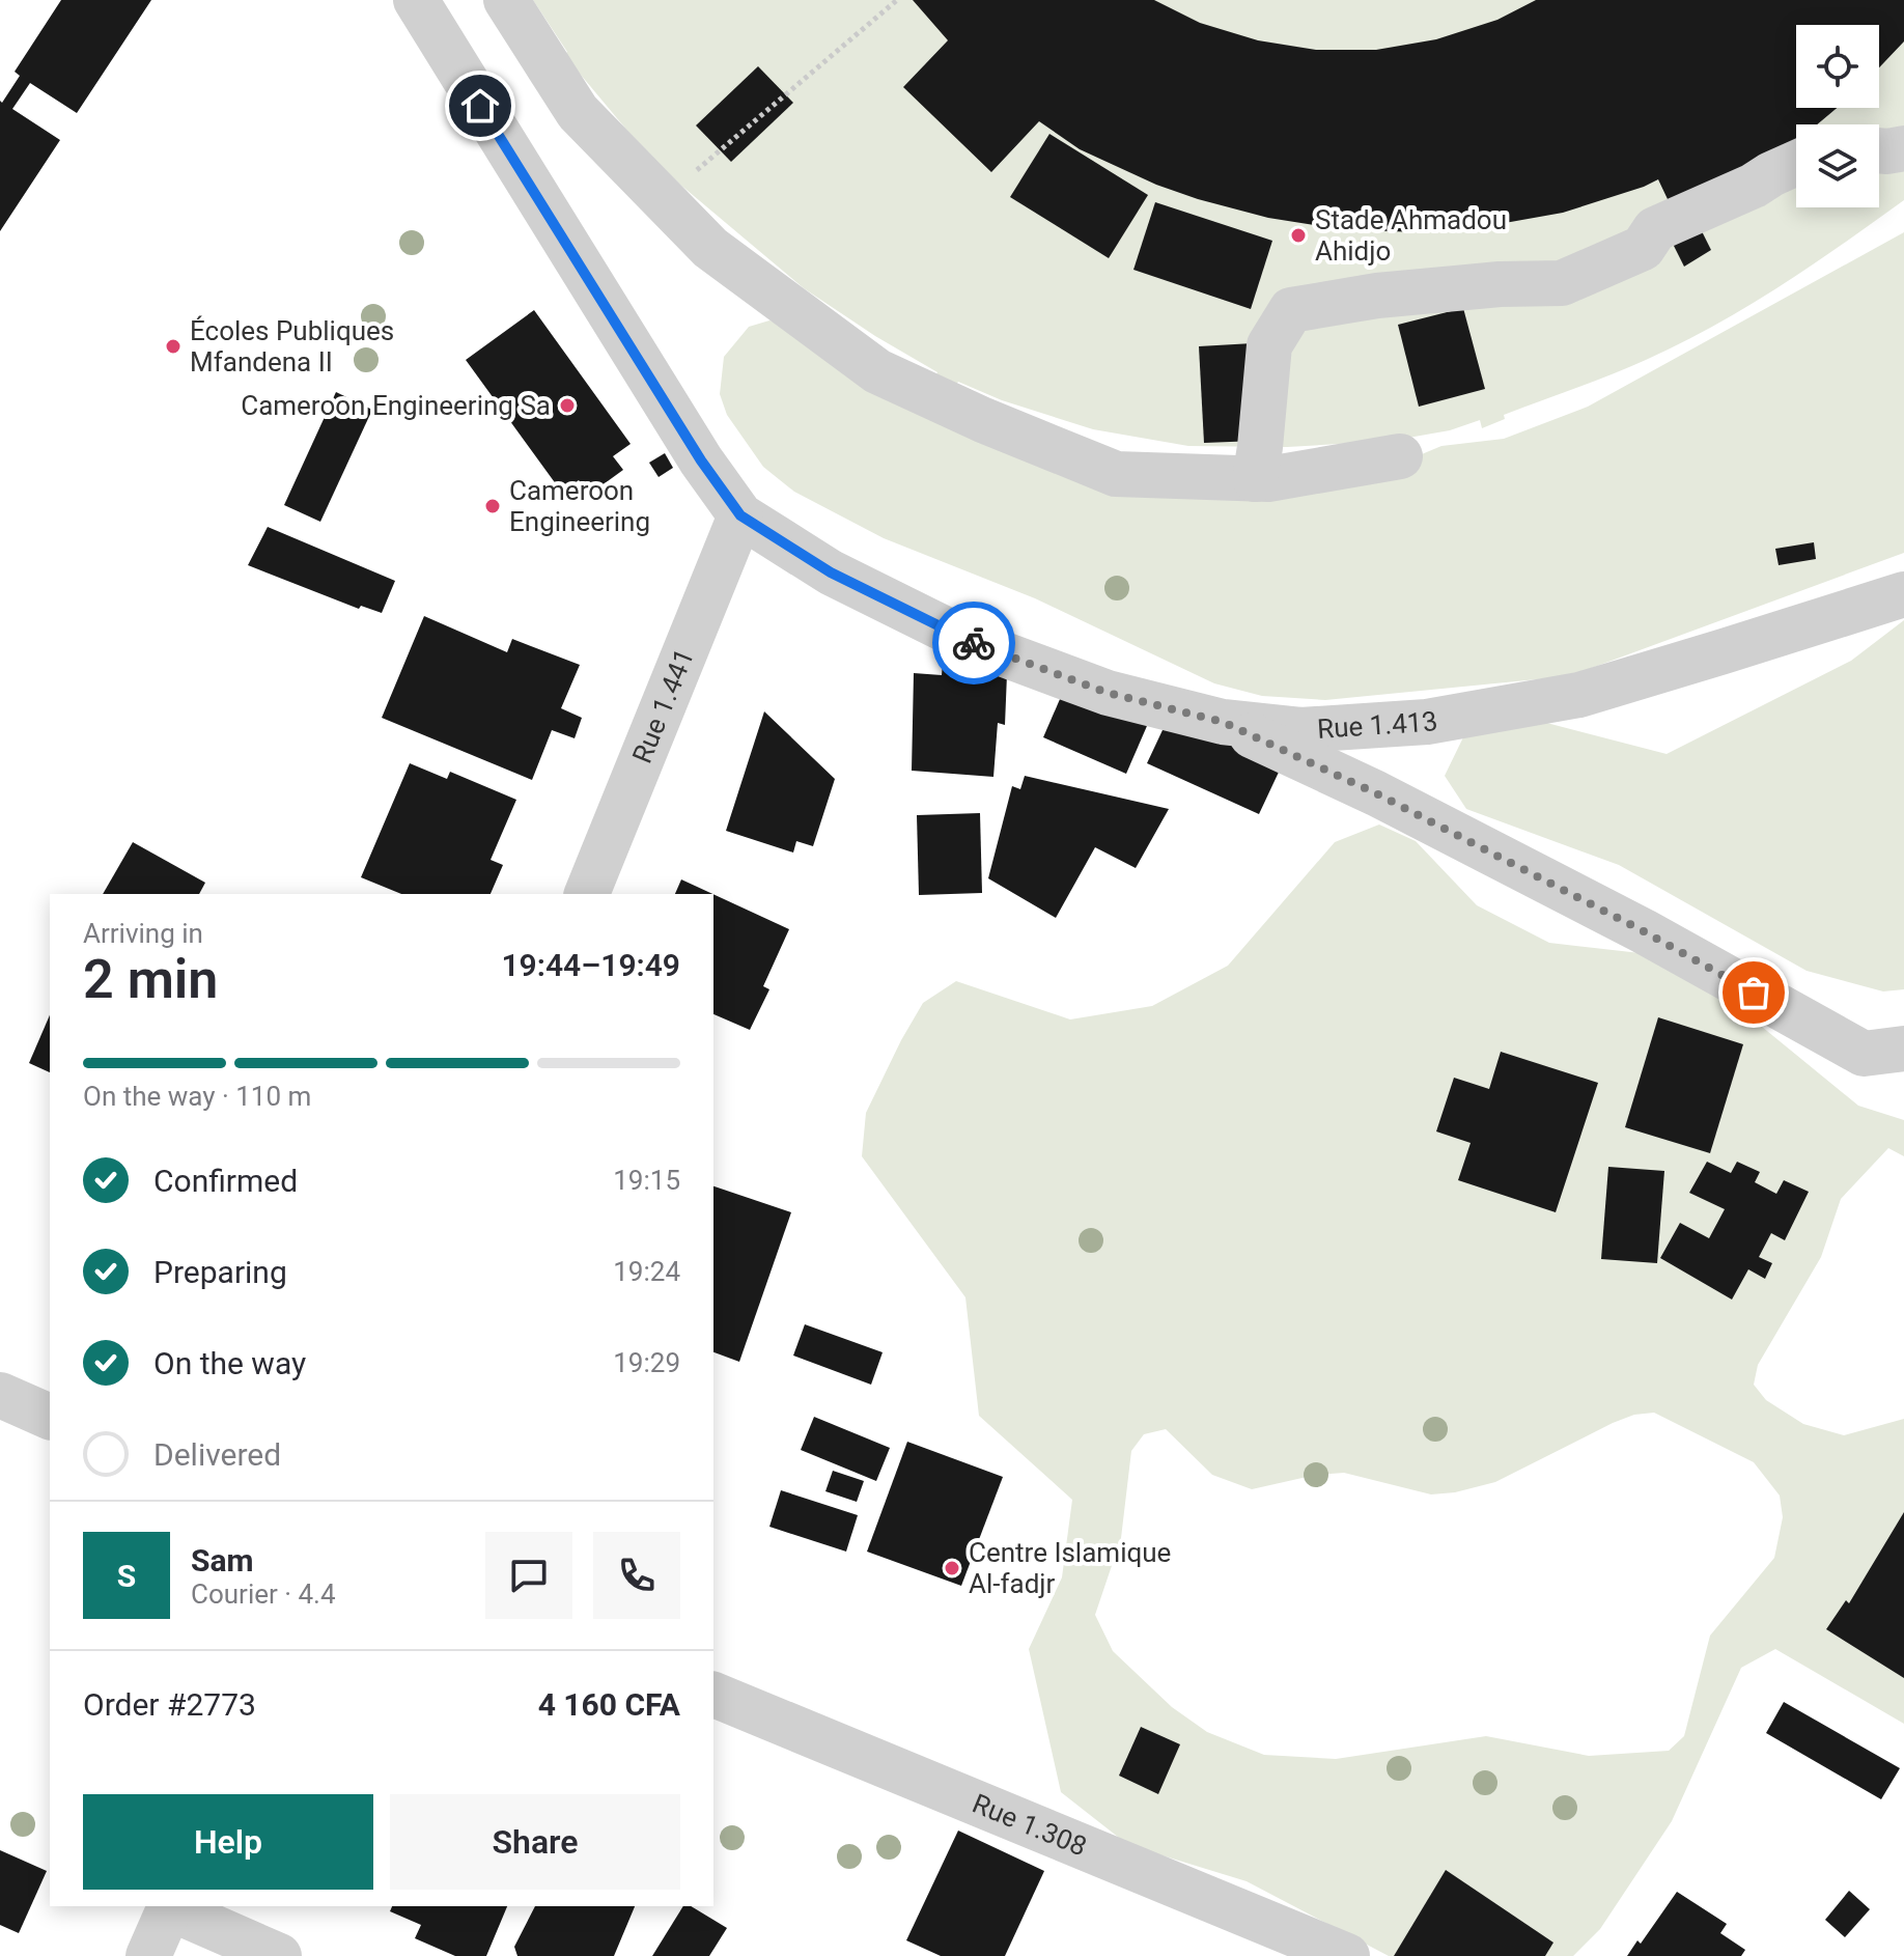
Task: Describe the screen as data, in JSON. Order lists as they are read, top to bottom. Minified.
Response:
{"streets":{"street":["Rue 1.441","Rue 1.413","Rue 1.308"]},"crossings":[["Rue 1.441","Rue 1.413"]],"places":["Stade Ahmadou Ahidjo","Écoles Publiques Mfandena II","Cameroon Engineering Sa","Cameroon Engineering","Centre Islamique Al-fadjr"],"page":{"heading":["2 min","Arriving in","19:44–19:49"],"panel":["Sam","Courier · 4.4","Order #2773","4 160 CFA"],"bar":"On the way · 110 m","list":[["Confirmed","19:15"],["Preparing","19:24"],["On the way","19:29"],"Delivered"],"round":"S","buttons":["Help","Share"]}}
